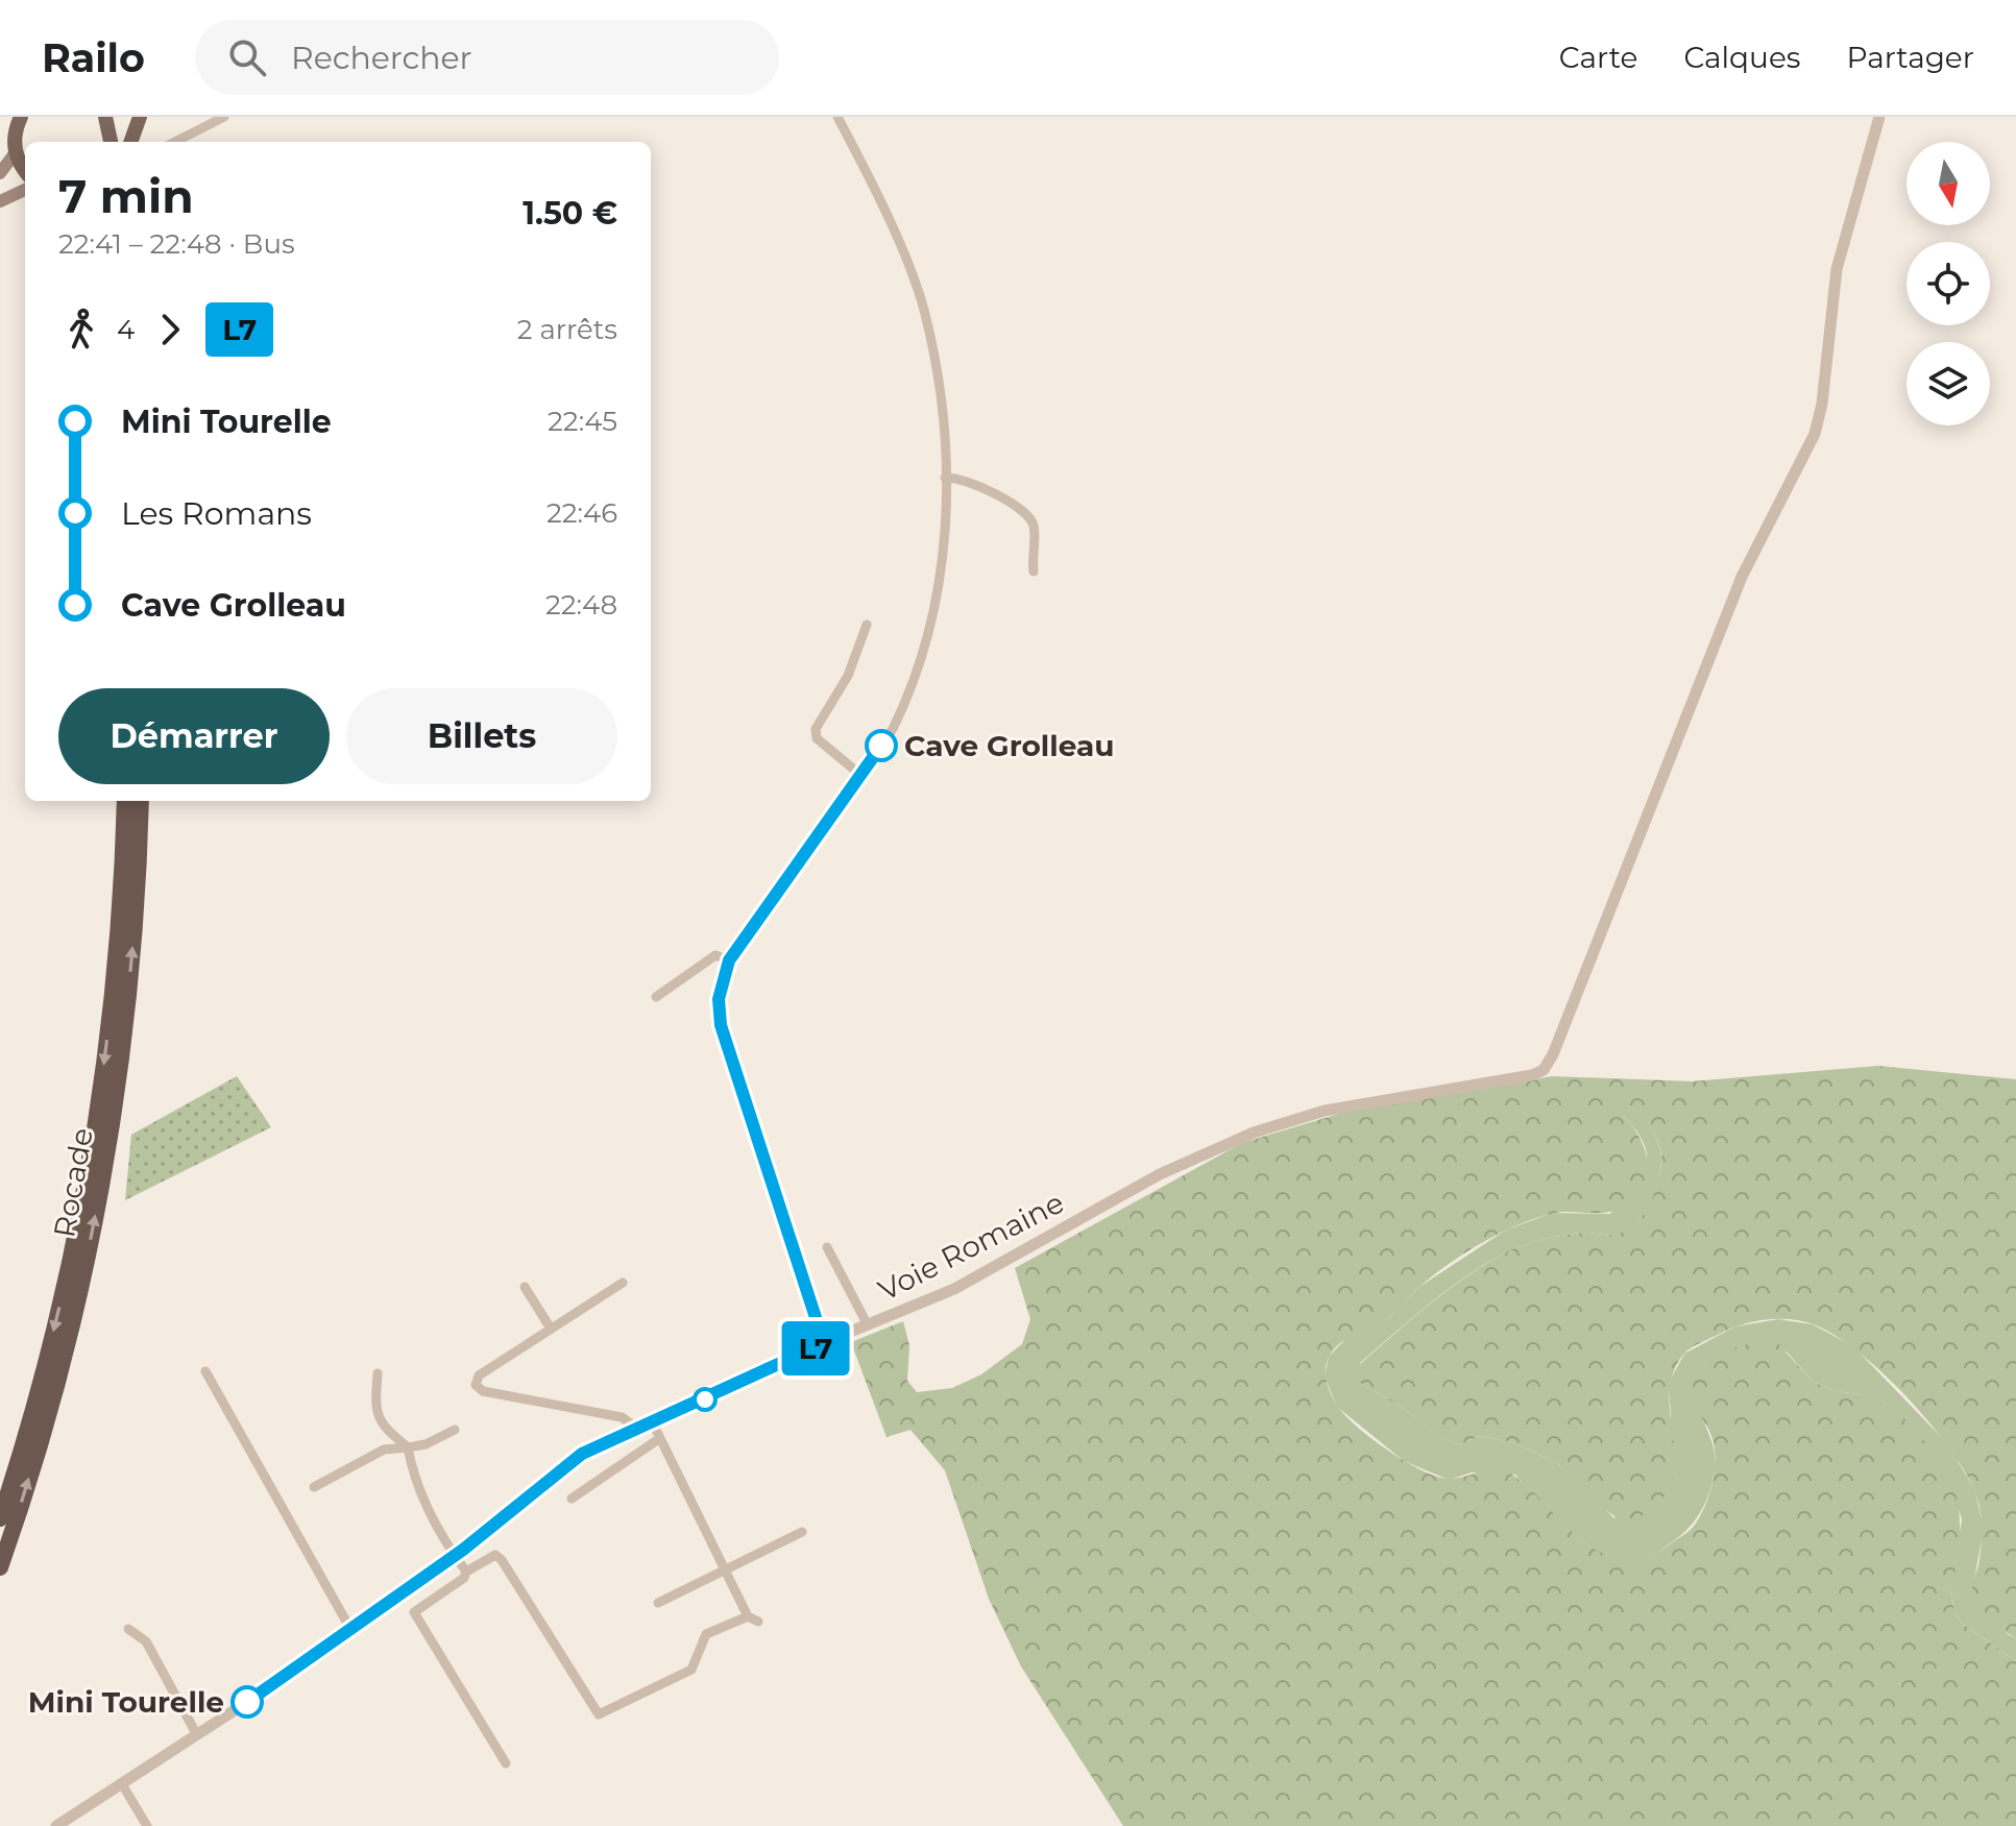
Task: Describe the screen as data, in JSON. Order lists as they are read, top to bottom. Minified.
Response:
{"streets":{"highway":["Rocade"],"street":["Voie Romaine"]},"places":["Cave Grolleau","Mini Tourelle"],"lines":["bus line L7"],"north":"bottom","page":{"header":"Railo","search":"Rechercher","nav":["Carte","Calques","Partager"],"on_map":"L7","heading":["7 min","22:41 – 22:48 · Bus","1.50 €"],"legs":["4","L7","2 arrêts"],"list":[{"name":"Mini Tourelle","value":"22:45"},{"name":"Les Romans","value":"22:46"},{"name":"Cave Grolleau","value":"22:48"}],"buttons":["Démarrer","Billets"]}}
